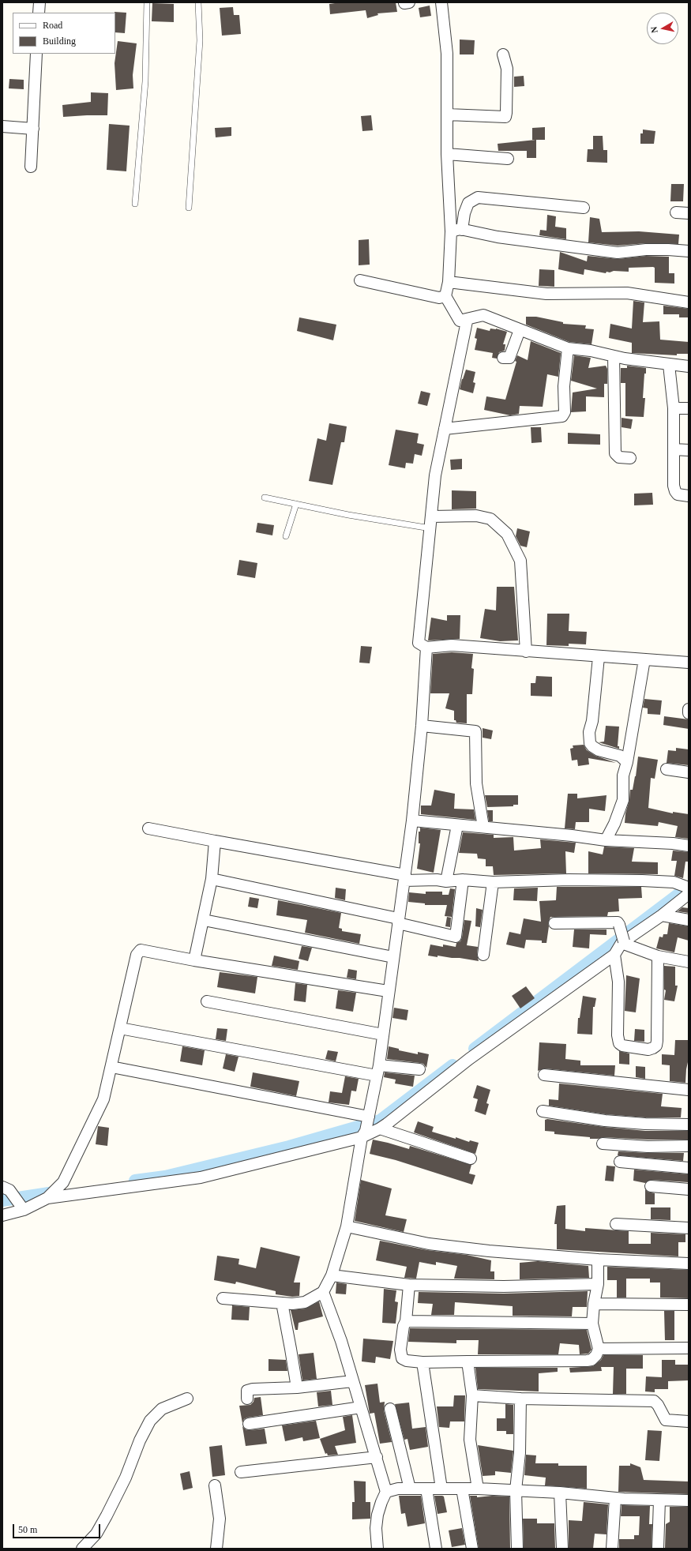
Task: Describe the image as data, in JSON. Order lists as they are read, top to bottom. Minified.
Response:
{"legend":["Road","Building"],"scale_bar":"50 m","north":"left"}
